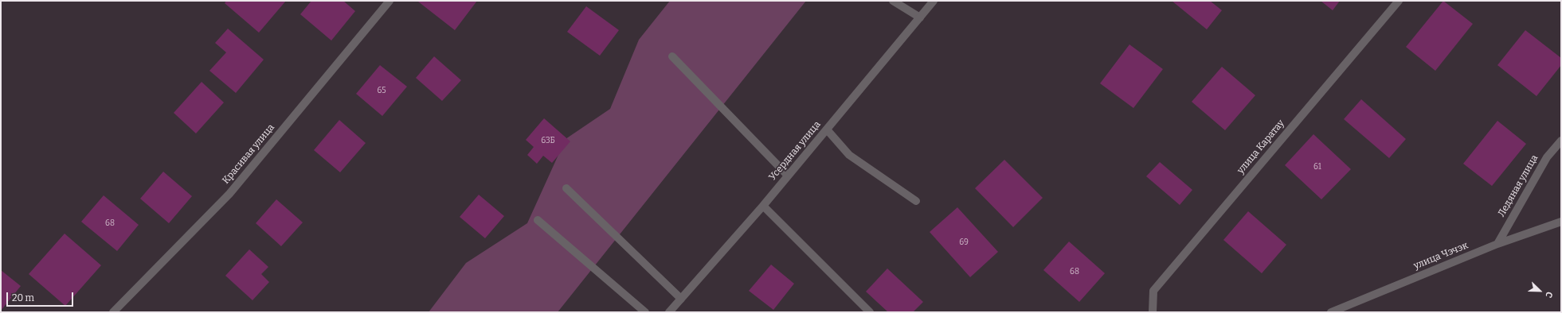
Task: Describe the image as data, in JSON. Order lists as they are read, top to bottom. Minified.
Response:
{"streets":{"street":["улица Каратау","Усердная улица","Красивая улица","Ледяная улица","улица Чэчэк"]},"crossings":[["Ледяная улица","улица Чэчэк"]],"house_numbers":["65","63Б","61","68","69","68"],"scale_bar":"20 m","north":"bottom right"}
